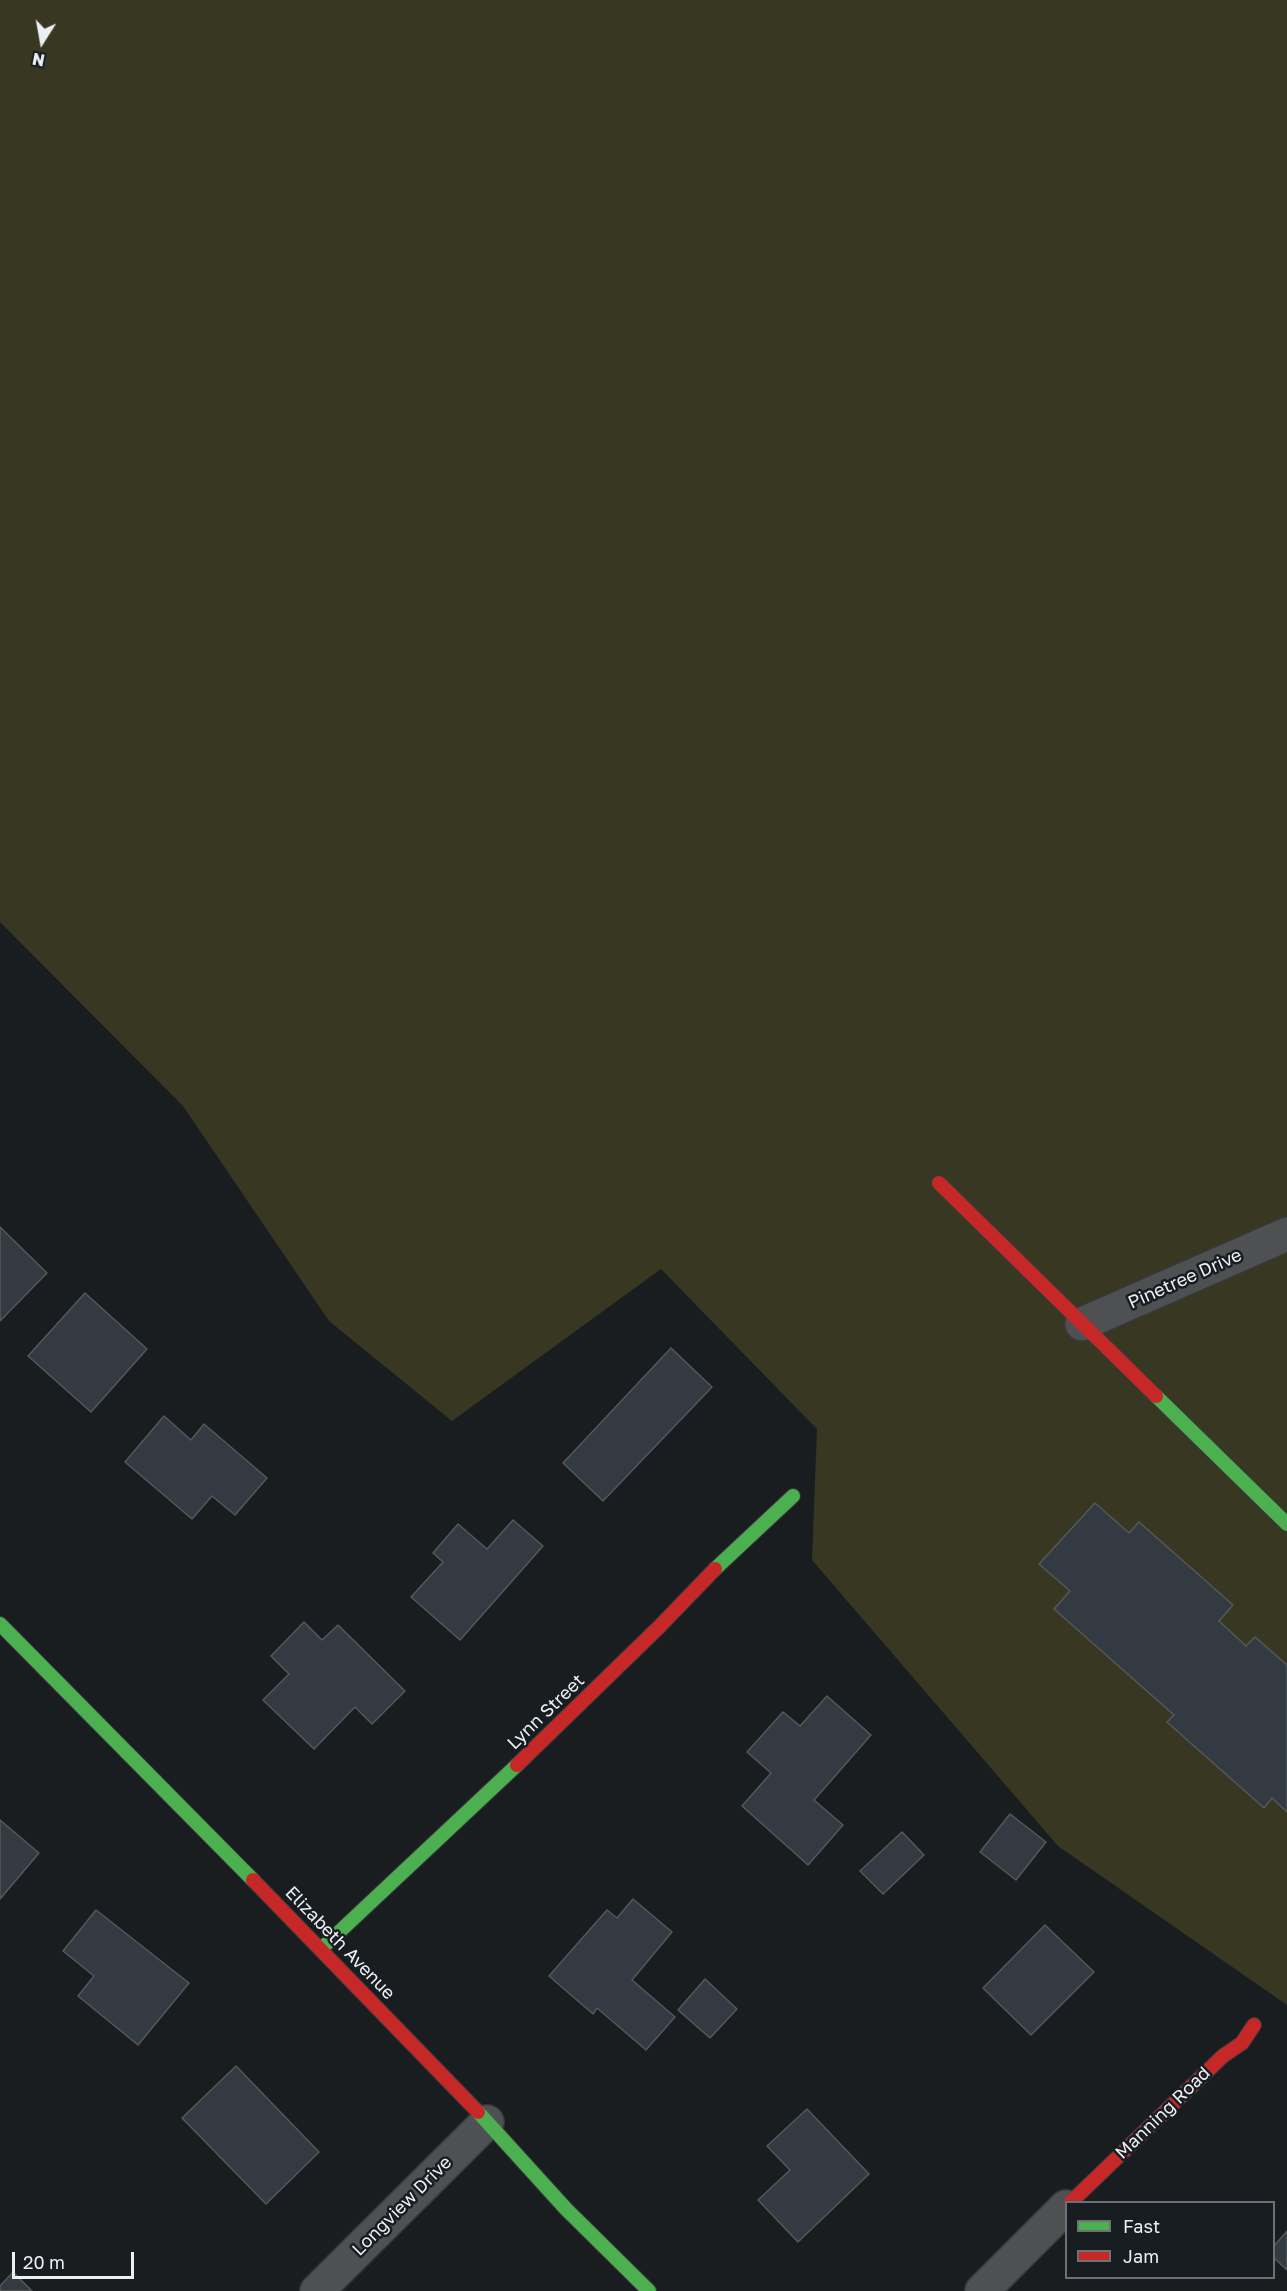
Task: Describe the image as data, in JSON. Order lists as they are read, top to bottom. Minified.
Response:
{"streets":{"street":["Pinetree Drive","Lynn Street","Elizabeth Avenue","Manning Road","Longview Drive"]},"crossings":[["Lynn Street","Elizabeth Avenue"],["Elizabeth Avenue","Longview Drive"]],"legend":["Fast","Jam"],"scale_bar":"20 m","north":"bottom"}
